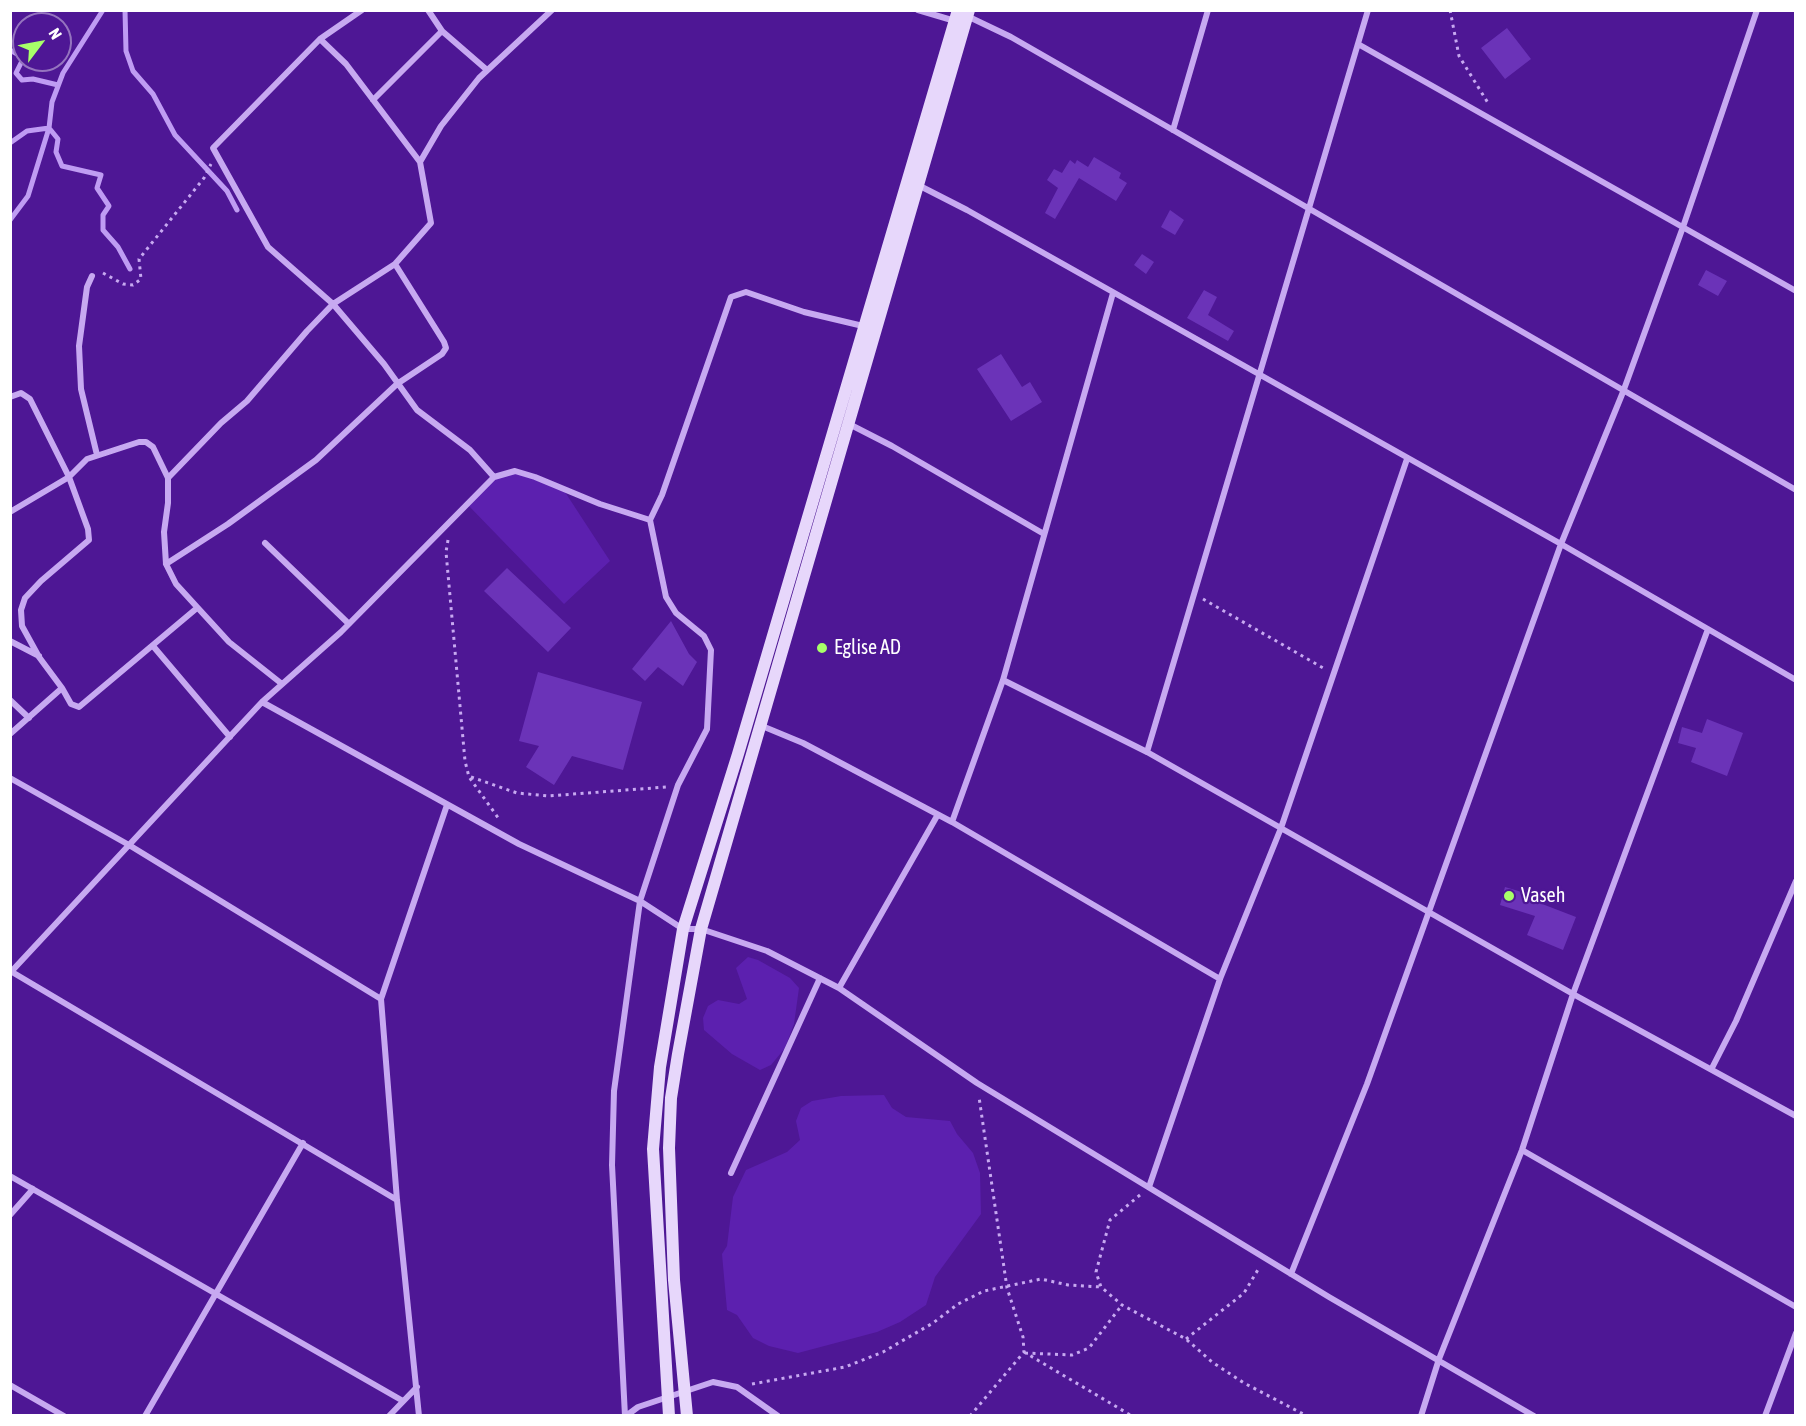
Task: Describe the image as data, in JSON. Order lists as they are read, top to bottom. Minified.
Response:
{"places":["Eglise AD","Vaseh"],"north":"top right"}
